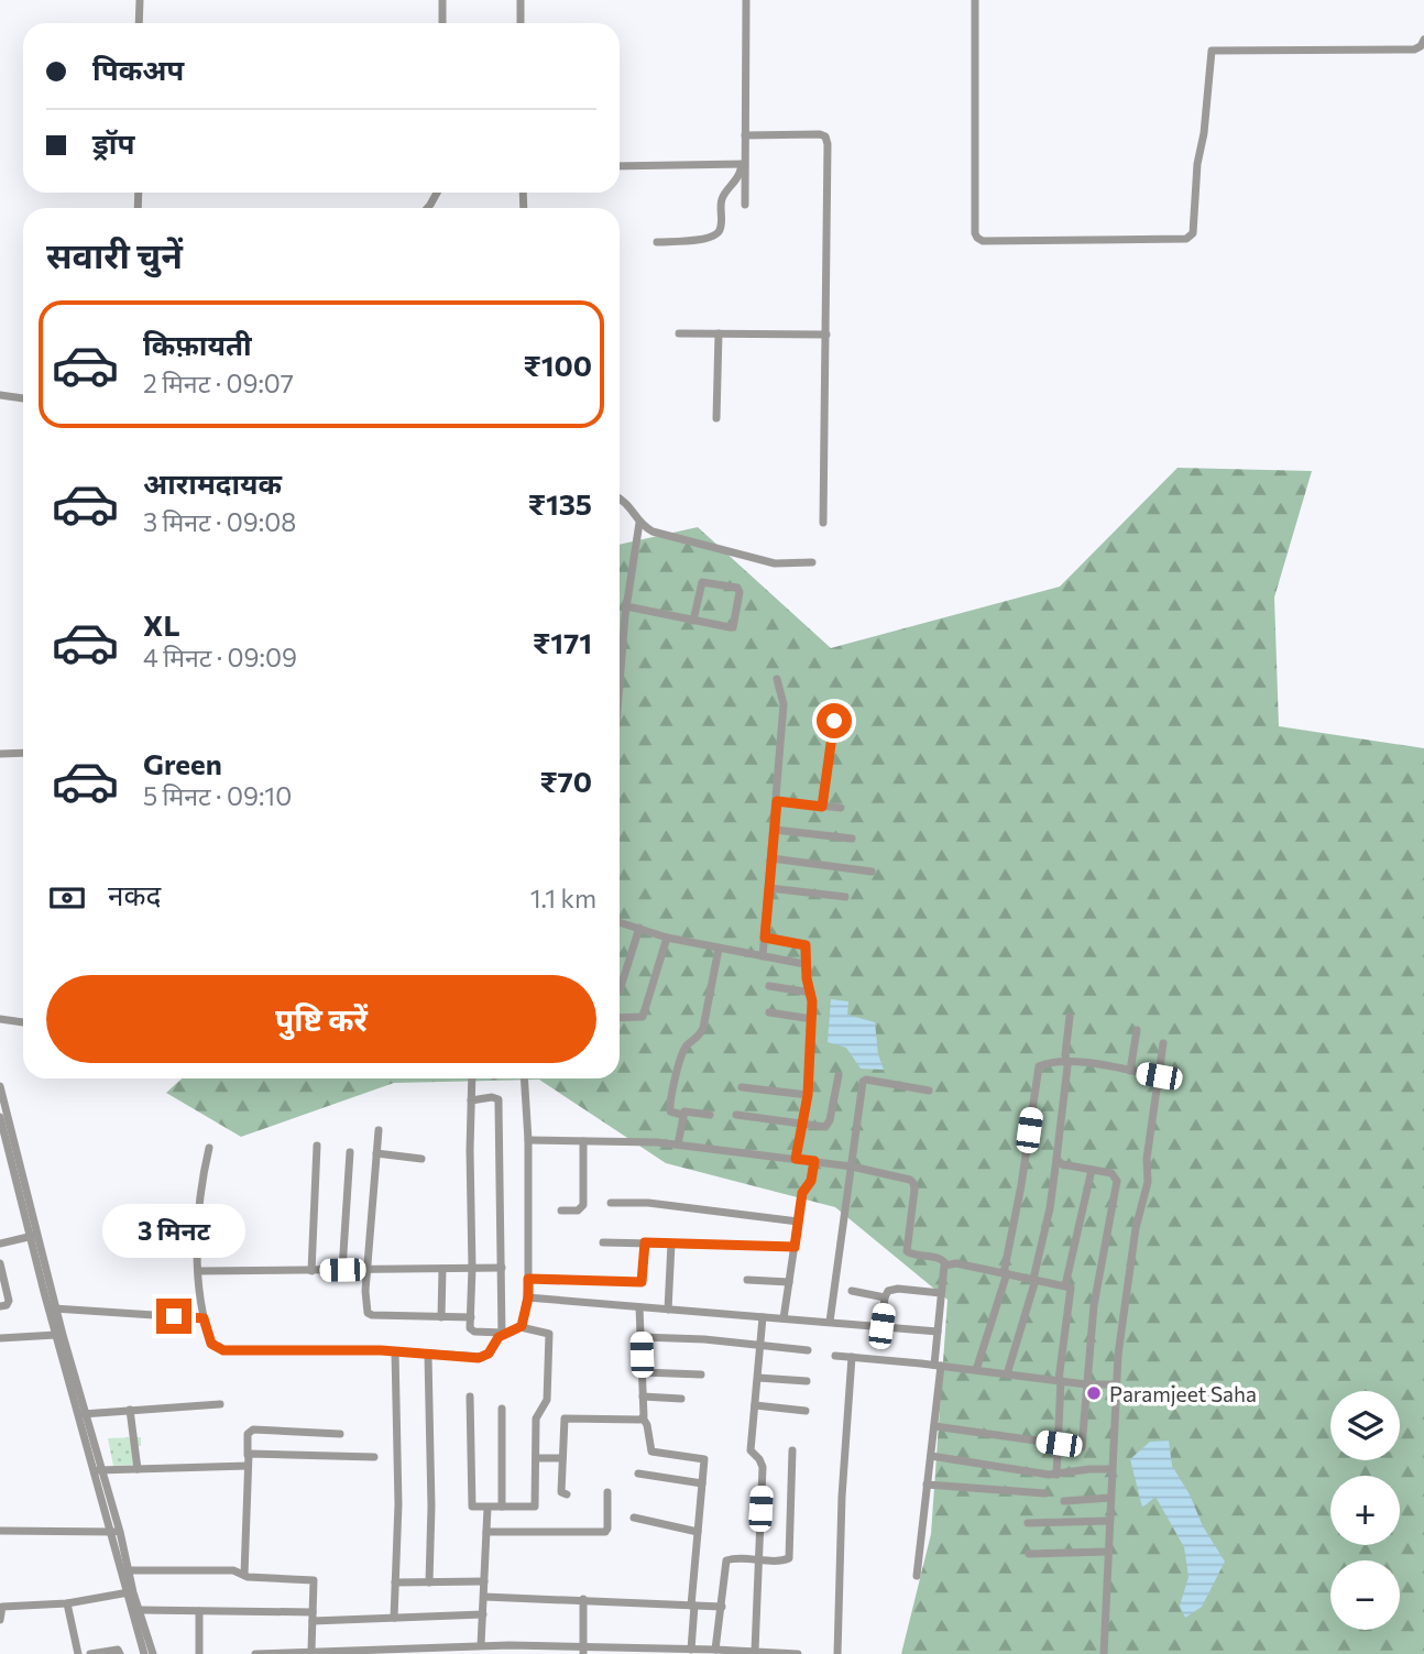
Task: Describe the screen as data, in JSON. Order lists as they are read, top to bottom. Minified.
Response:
{"places":["Paramjeet Saha"],"page":{"banner":["पिकअप","ड्रॉप"],"heading":"सवारी चुनें","list":[{"name":"किफ़ायती","note":"2 मिनट · 09:07","value":"₹100"},{"name":"आरामदायक","note":"3 मिनट · 09:08","value":"₹135"},{"name":"XL","note":"4 मिनट · 09:09","value":"₹171"},{"name":"Green","note":"5 मिनट · 09:10","value":"₹70"}],"pay":["नकद","1.1 km"],"buttons":"पुष्टि करें","bubble":"3 मिनट","map_buttons":["+","−"]}}
